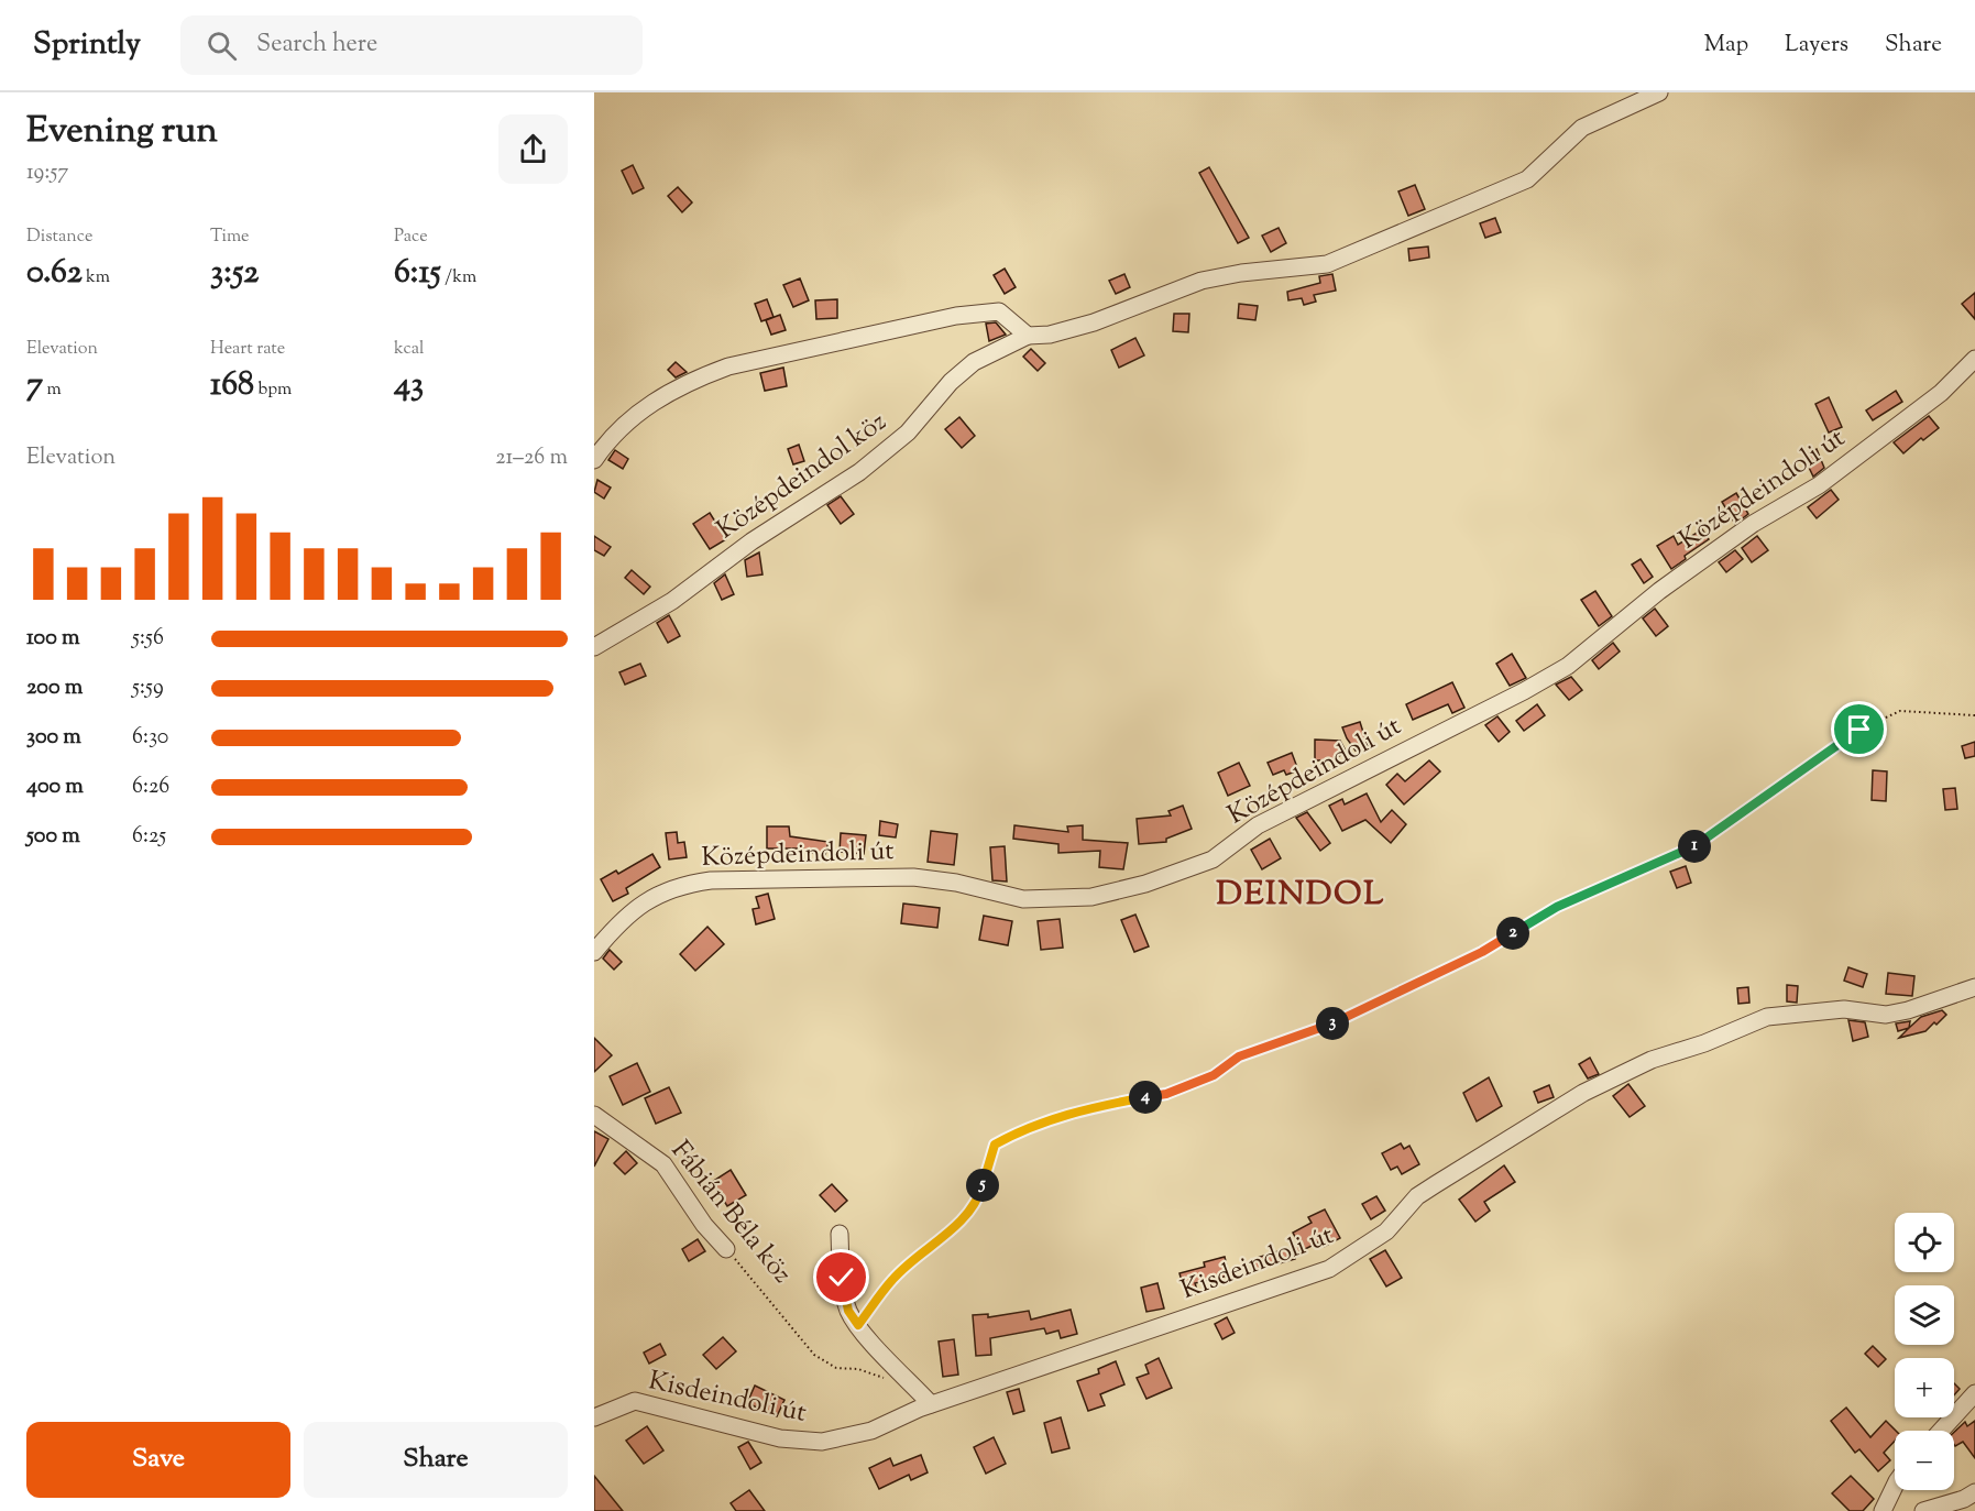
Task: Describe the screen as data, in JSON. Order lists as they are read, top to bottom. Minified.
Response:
{"streets":{"street":["Középdeindol köz","Középdeindoli út","Fábián Béla köz","Kisdeindoli út"]},"districts":["DEINDOL"],"page":{"header":"Sprintly","search":"Search here","nav":["Map","Layers","Share"],"heading":["Evening run","19:57"],"stats":[["Distance","0.62 km"],["Time","3:52"],["Pace","6:15 /km"],["Elevation","7 m"],["Heart rate","168 bpm"],["kcal","43"]],"chart":["Elevation","21–26 m"],"list":[{"name":"100 m","note":"5:56"},{"name":"200 m","note":"5:59"},{"name":"300 m","note":"6:30"},{"name":"400 m","note":"6:26"},{"name":"500 m","note":"6:25"}],"pins":["1","2","3","4","5"],"map_buttons":["+","−"],"buttons":["Save","Share"]}}
